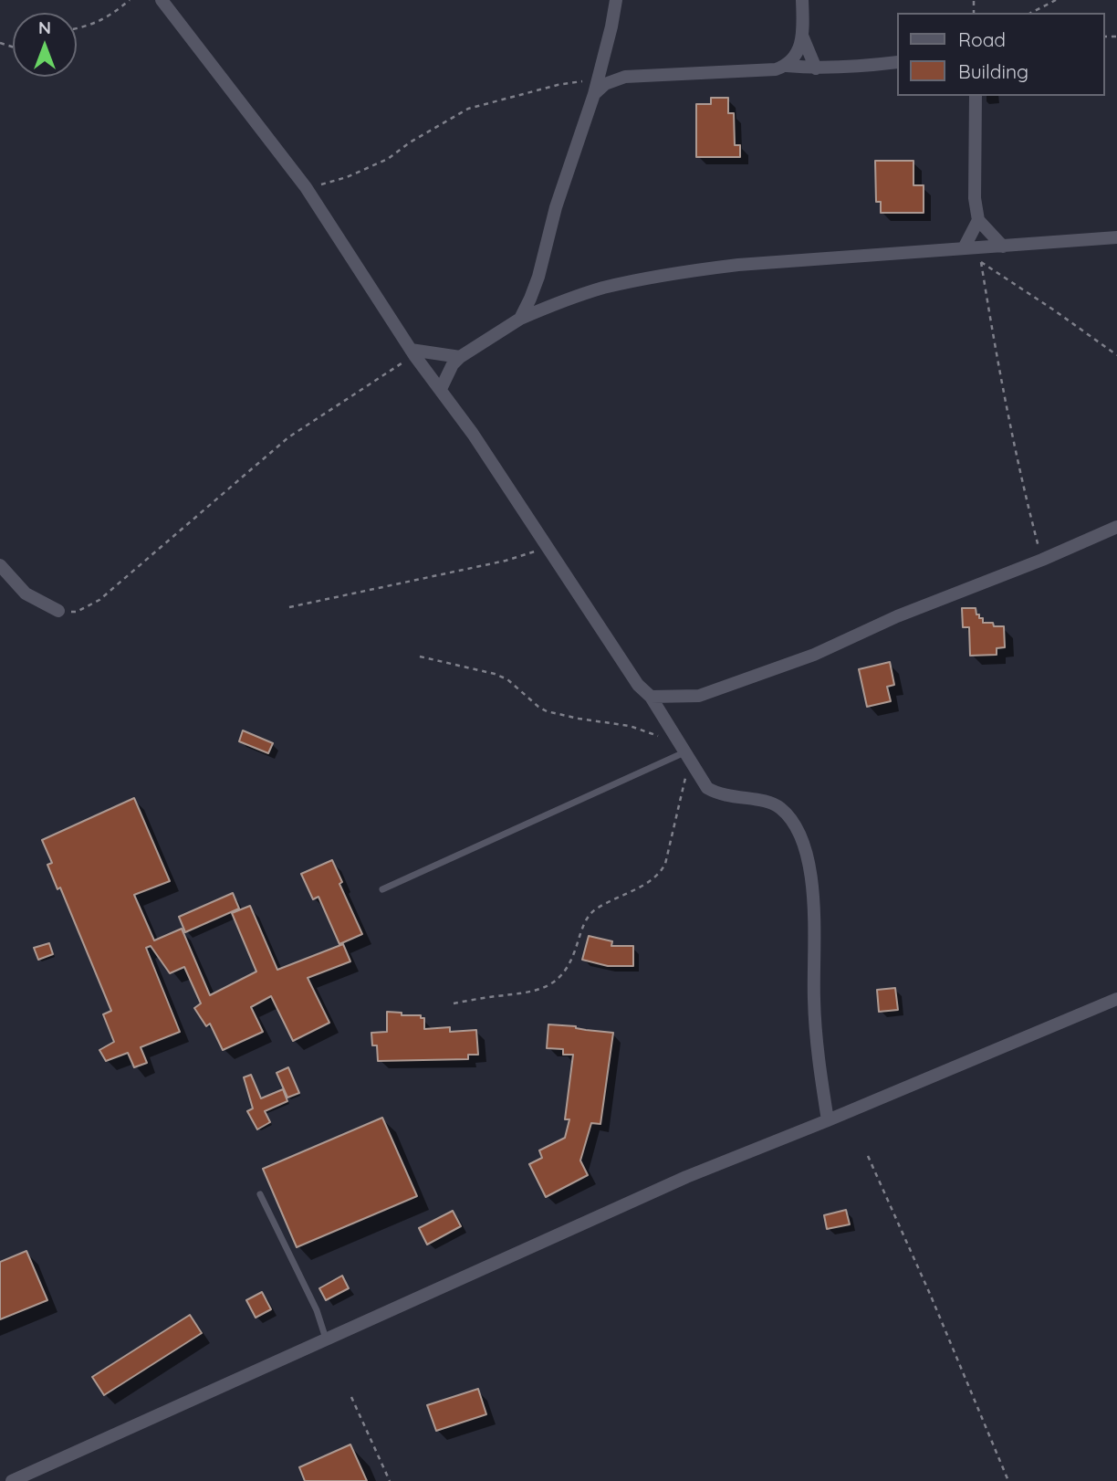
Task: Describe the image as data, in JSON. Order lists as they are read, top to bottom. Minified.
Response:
{"legend":["Road","Building"],"north":"top"}
